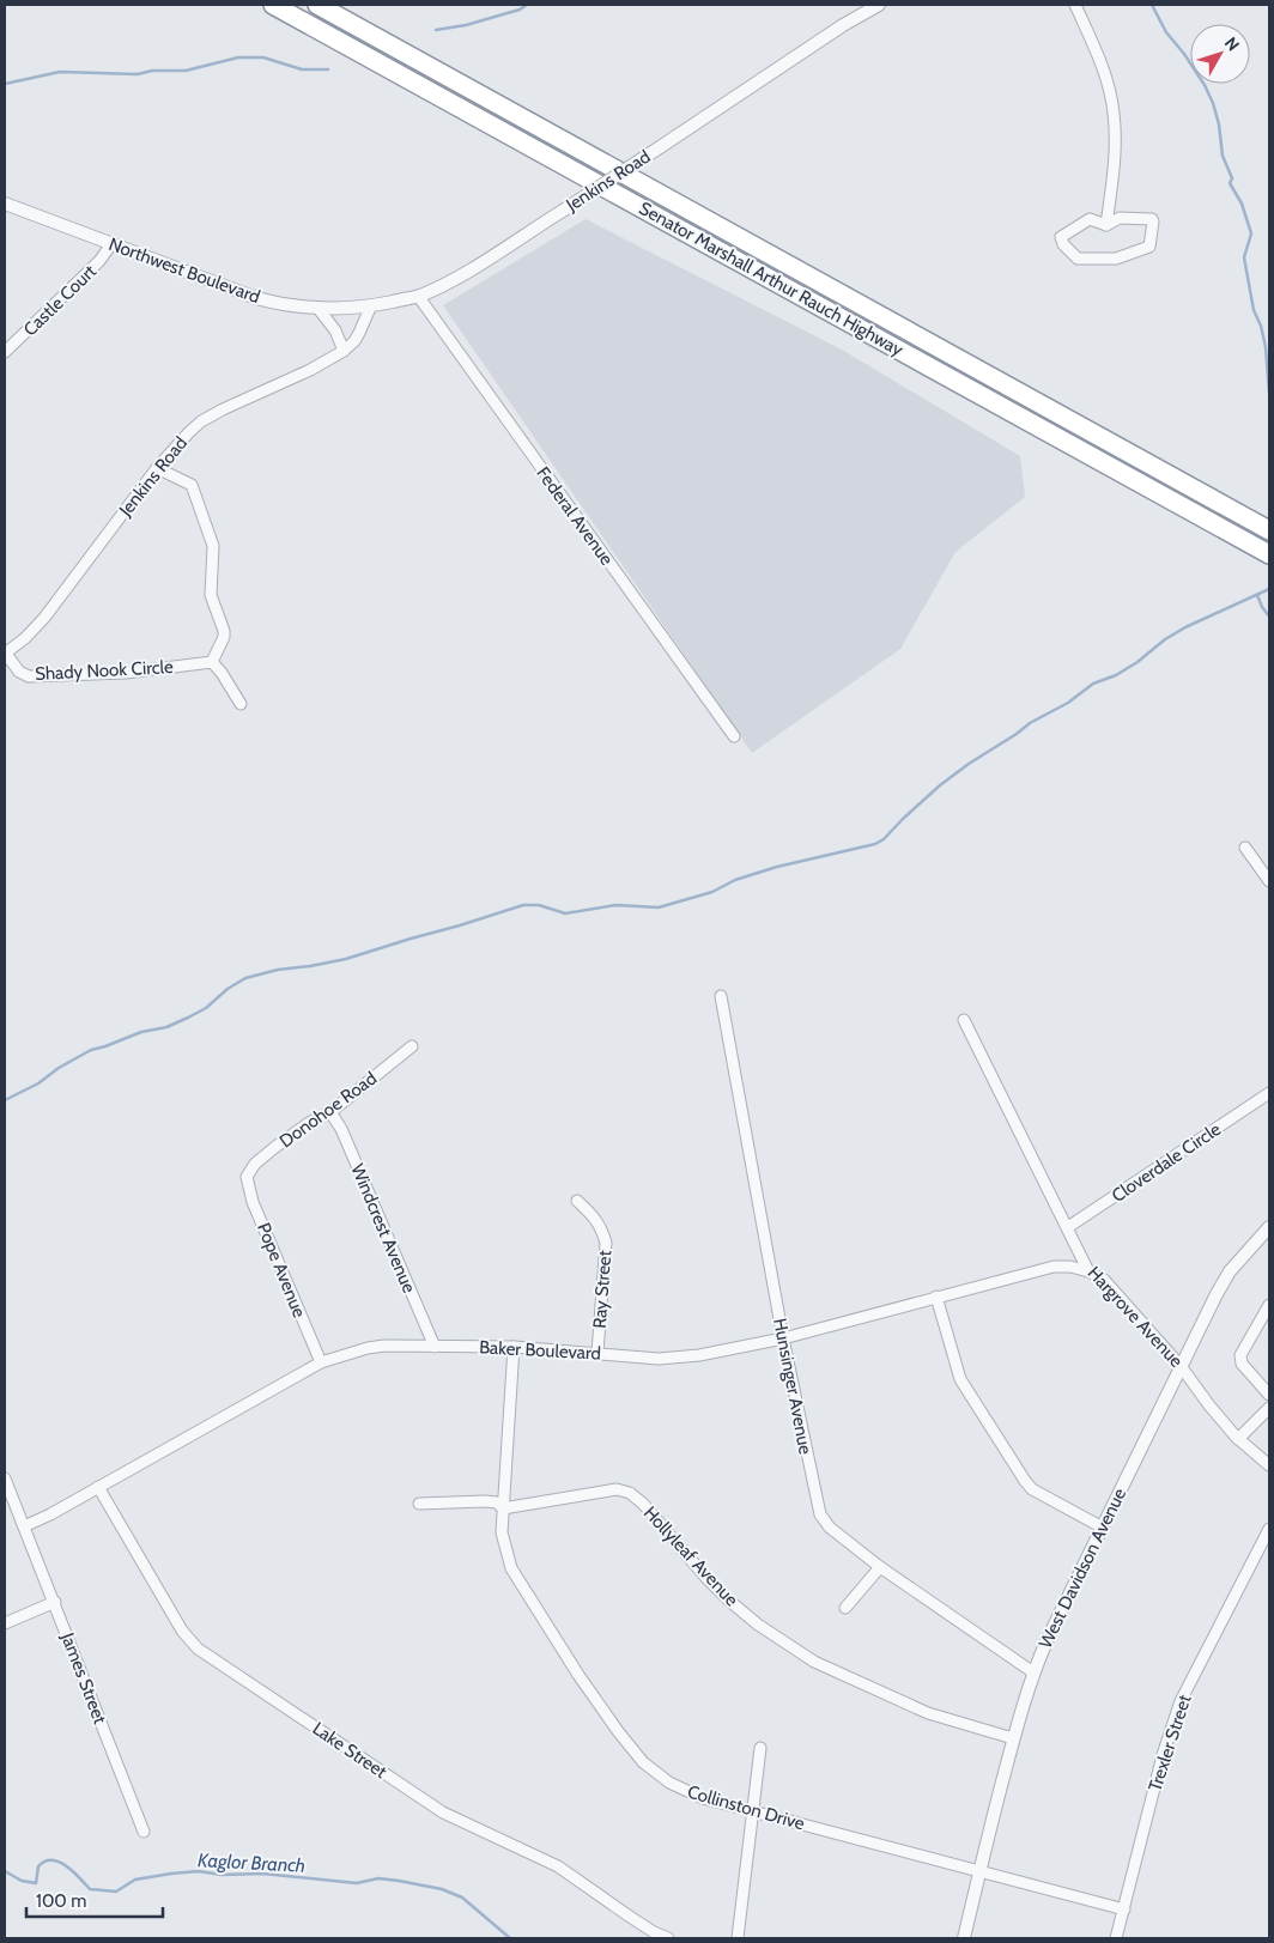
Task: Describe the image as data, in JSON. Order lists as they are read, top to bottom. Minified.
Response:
{"streets":{"highway":["Senator Marshall Arthur Rauch Highway"],"street":["Jenkins Road","Northwest Boulevard","Castle Court","Federal Avenue","Shady Nook Circle","Donohoe Road","Cloverdale Circle","Windcrest Avenue","Pope Avenue","Ray Street","Hargrove Avenue","Baker Boulevard","Hunsinger Avenue","Hollyleaf Avenue","West Davidson Avenue","James Street","Trexler Street","Lake Street","Collinston Drive"]},"crossings":[["Jenkins Road","Northwest Boulevard"],["Jenkins Road","Federal Avenue"],["Jenkins Road","Shady Nook Circle"],["Northwest Boulevard","Castle Court"],["Donohoe Road","Windcrest Avenue"],["Donohoe Road","Pope Avenue"],["Cloverdale Circle","Hargrove Avenue"],["Windcrest Avenue","Baker Boulevard"],["Pope Avenue","Baker Boulevard"],["Ray Street","Baker Boulevard"],["Hargrove Avenue","Baker Boulevard"],["Hargrove Avenue","West Davidson Avenue"],["Baker Boulevard","Hunsinger Avenue"],["Baker Boulevard","James Street"],["Baker Boulevard","Lake Street"],["Baker Boulevard","Collinston Drive"],["Hunsinger Avenue","West Davidson Avenue"],["Hollyleaf Avenue","West Davidson Avenue"],["Hollyleaf Avenue","Collinston Drive"],["West Davidson Avenue","Collinston Drive"],["Trexler Street","Collinston Drive"]],"water":["Kaglor Branch"],"scale_bar":"100 m","north":"top right"}
